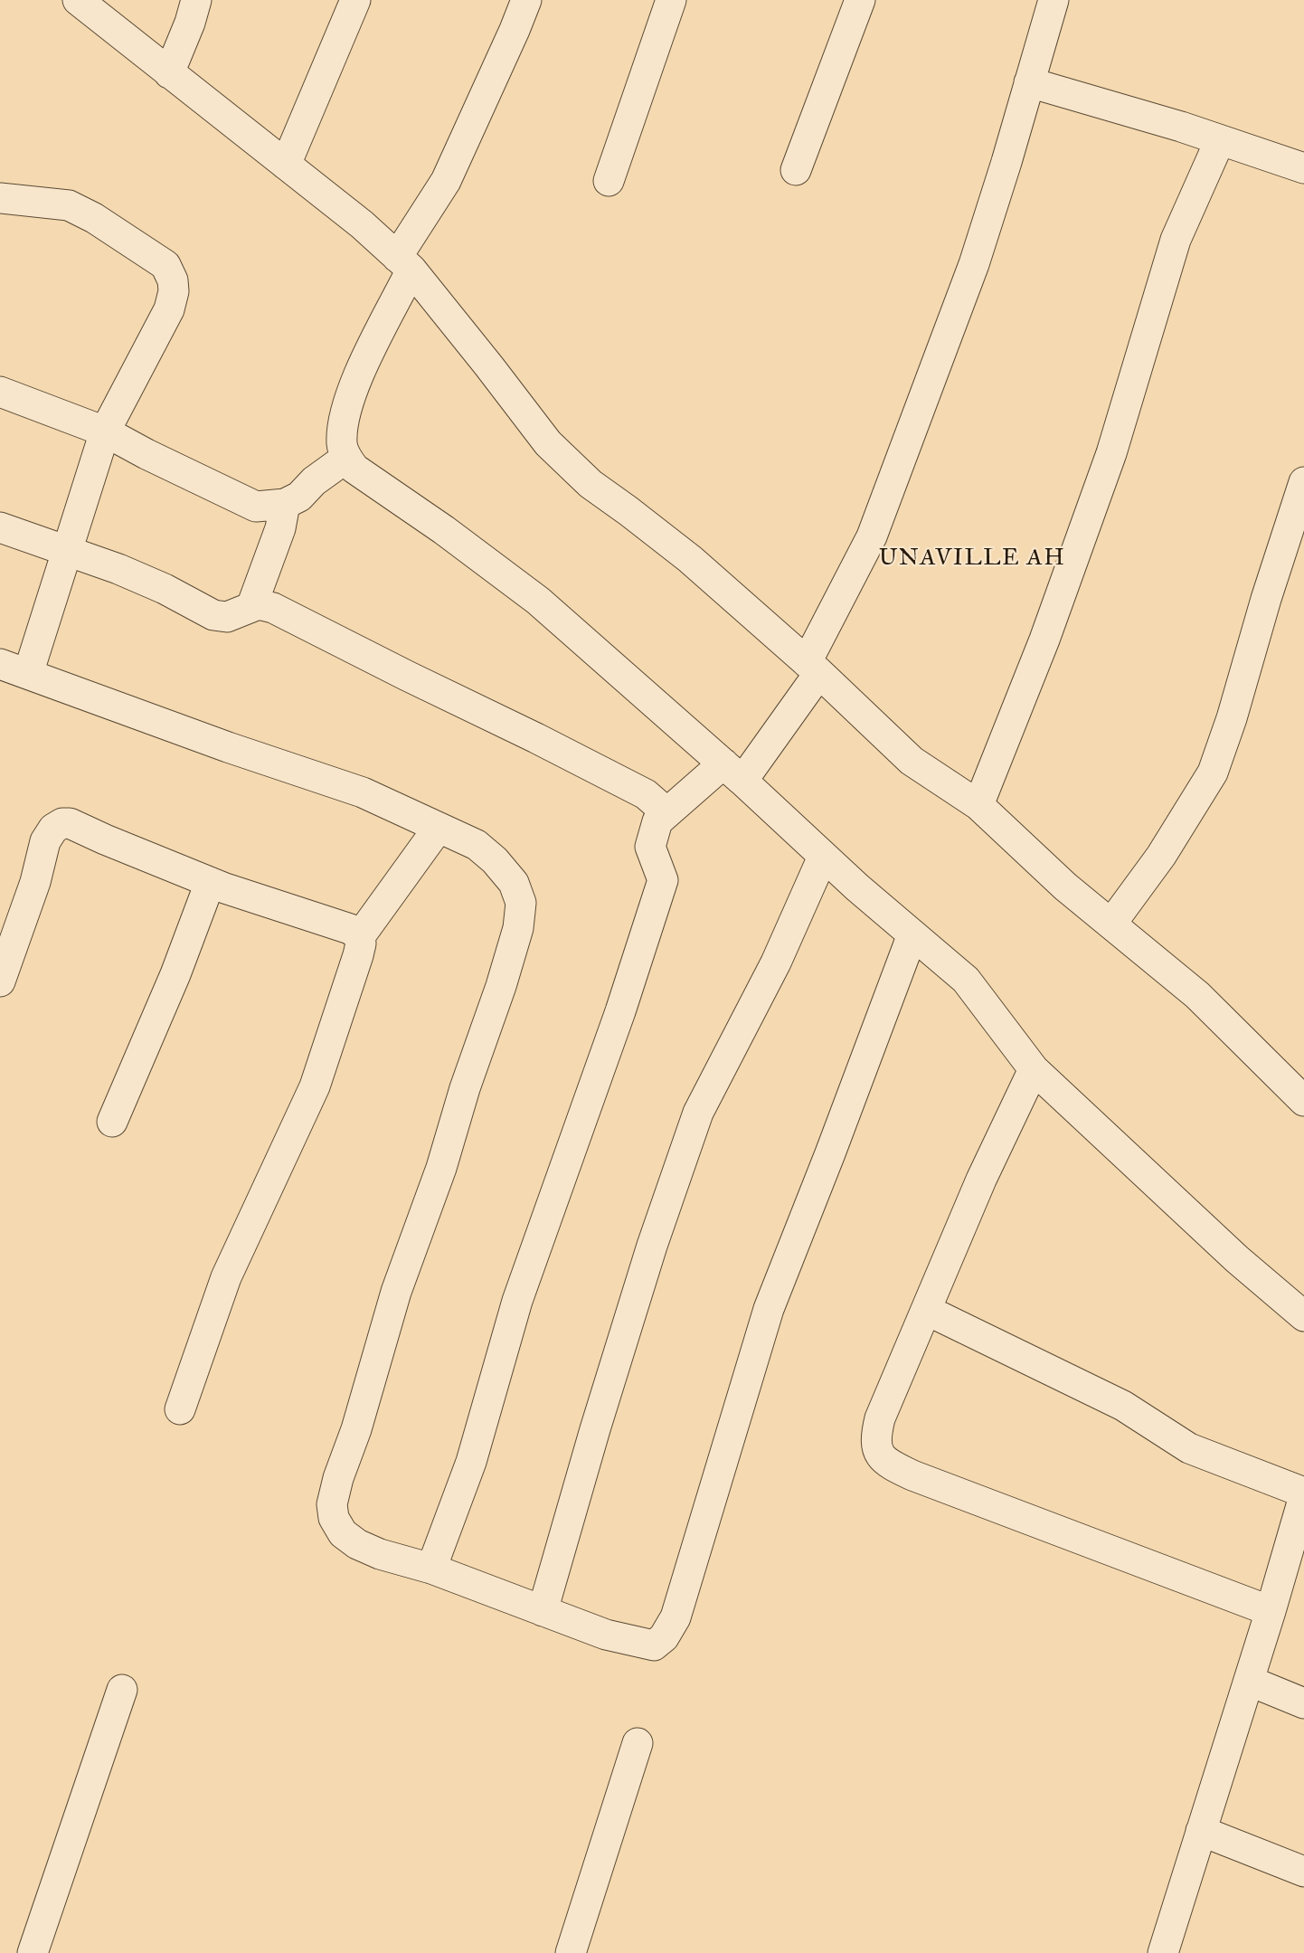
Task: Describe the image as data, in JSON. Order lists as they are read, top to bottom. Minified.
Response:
{"districts":["UNAVILLE AH"]}
